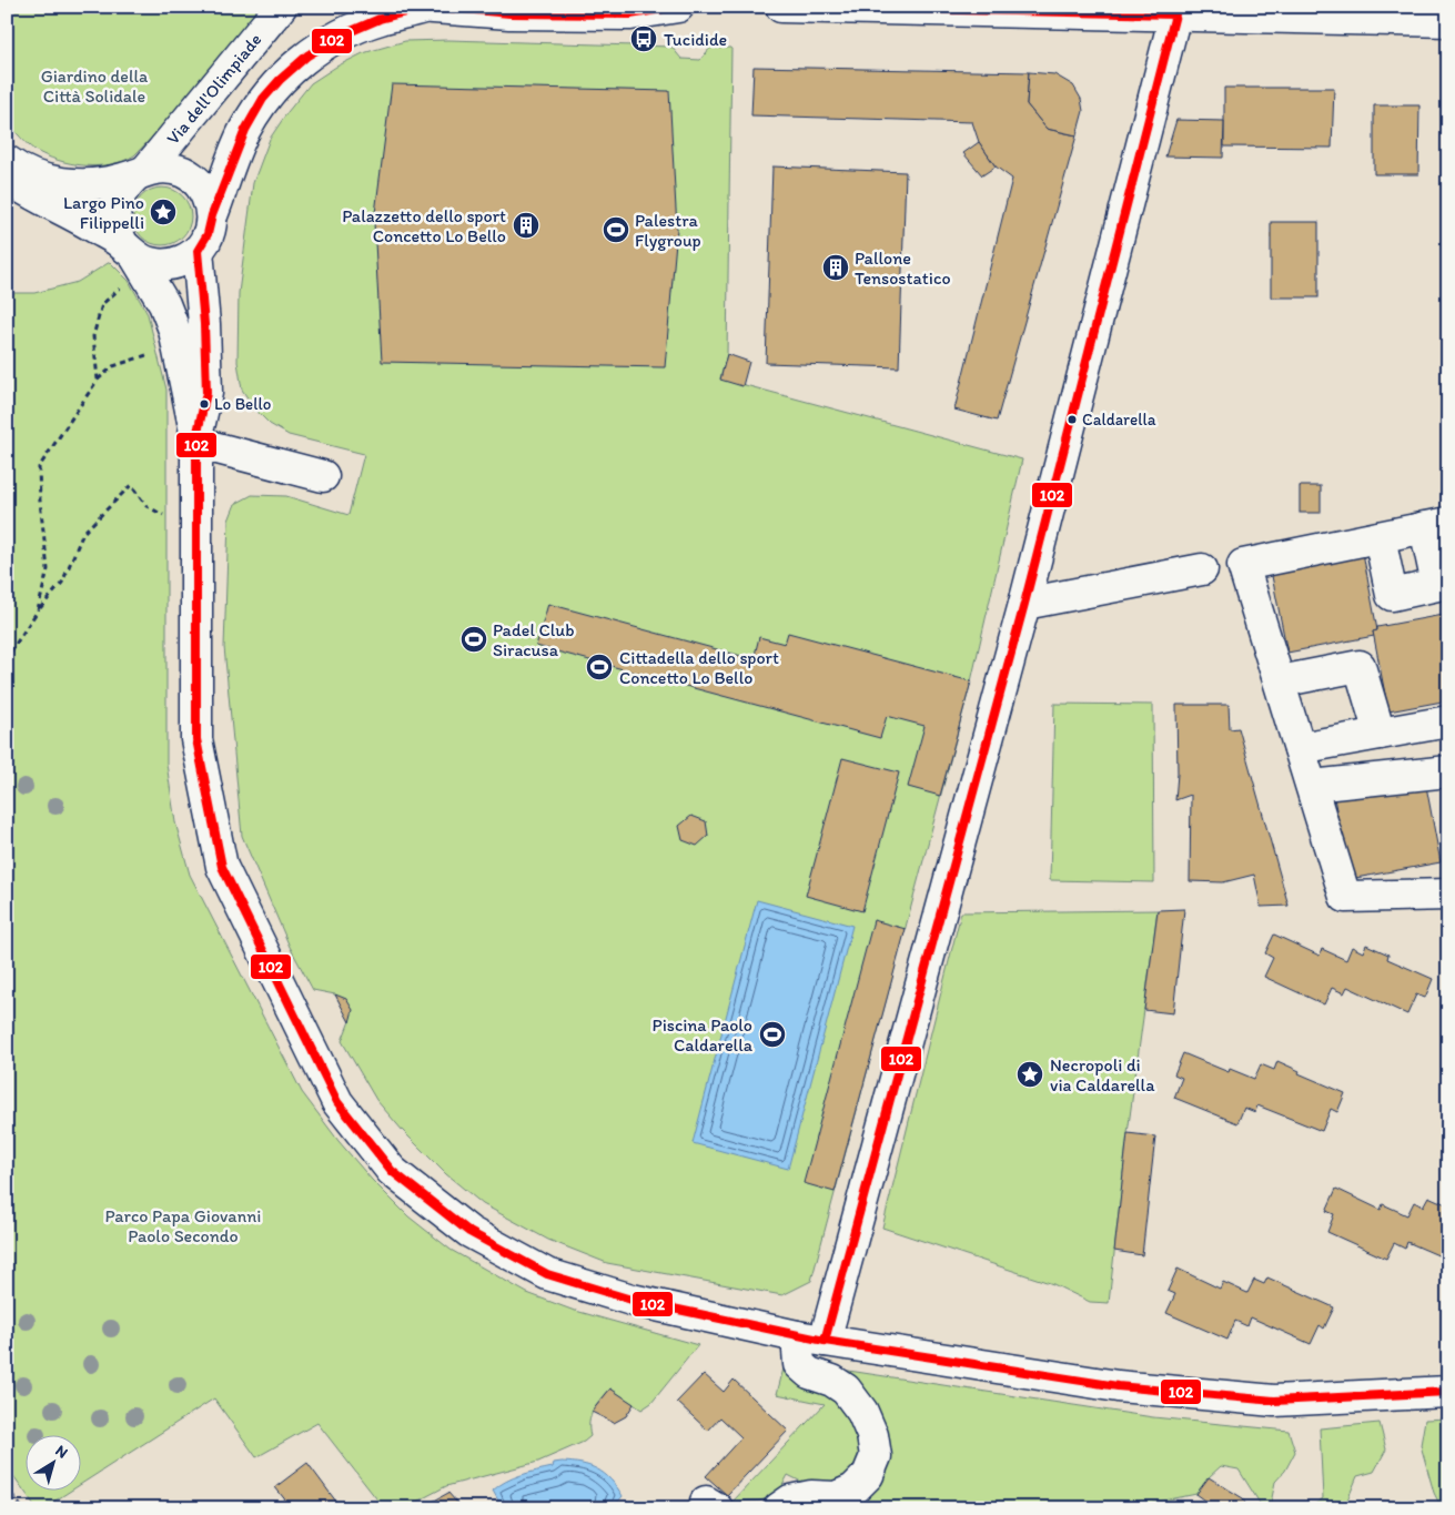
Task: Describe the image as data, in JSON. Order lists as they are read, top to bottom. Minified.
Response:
{"streets":{"street":["Via dell'Olimpiade"]},"parks":["Giardino della Città Solidale","Parco Papa Giovanni Paolo Secondo"],"places":{"bus stop":["Tucidide"],"place":["Largo Pino Filippelli","Necropoli di via Caldarella"],"building":["Palazzetto dello sport Concetto Lo Bello","Pallone Tensostatico"],"sports":["Palestra Flygroup","Padel Club Siracusa","Cittadella dello sport Concetto Lo Bello","Piscina Paolo Caldarella"],"other":["Lo Bello","Caldarella"]},"lines":["transit line 102"],"north":"top right"}
